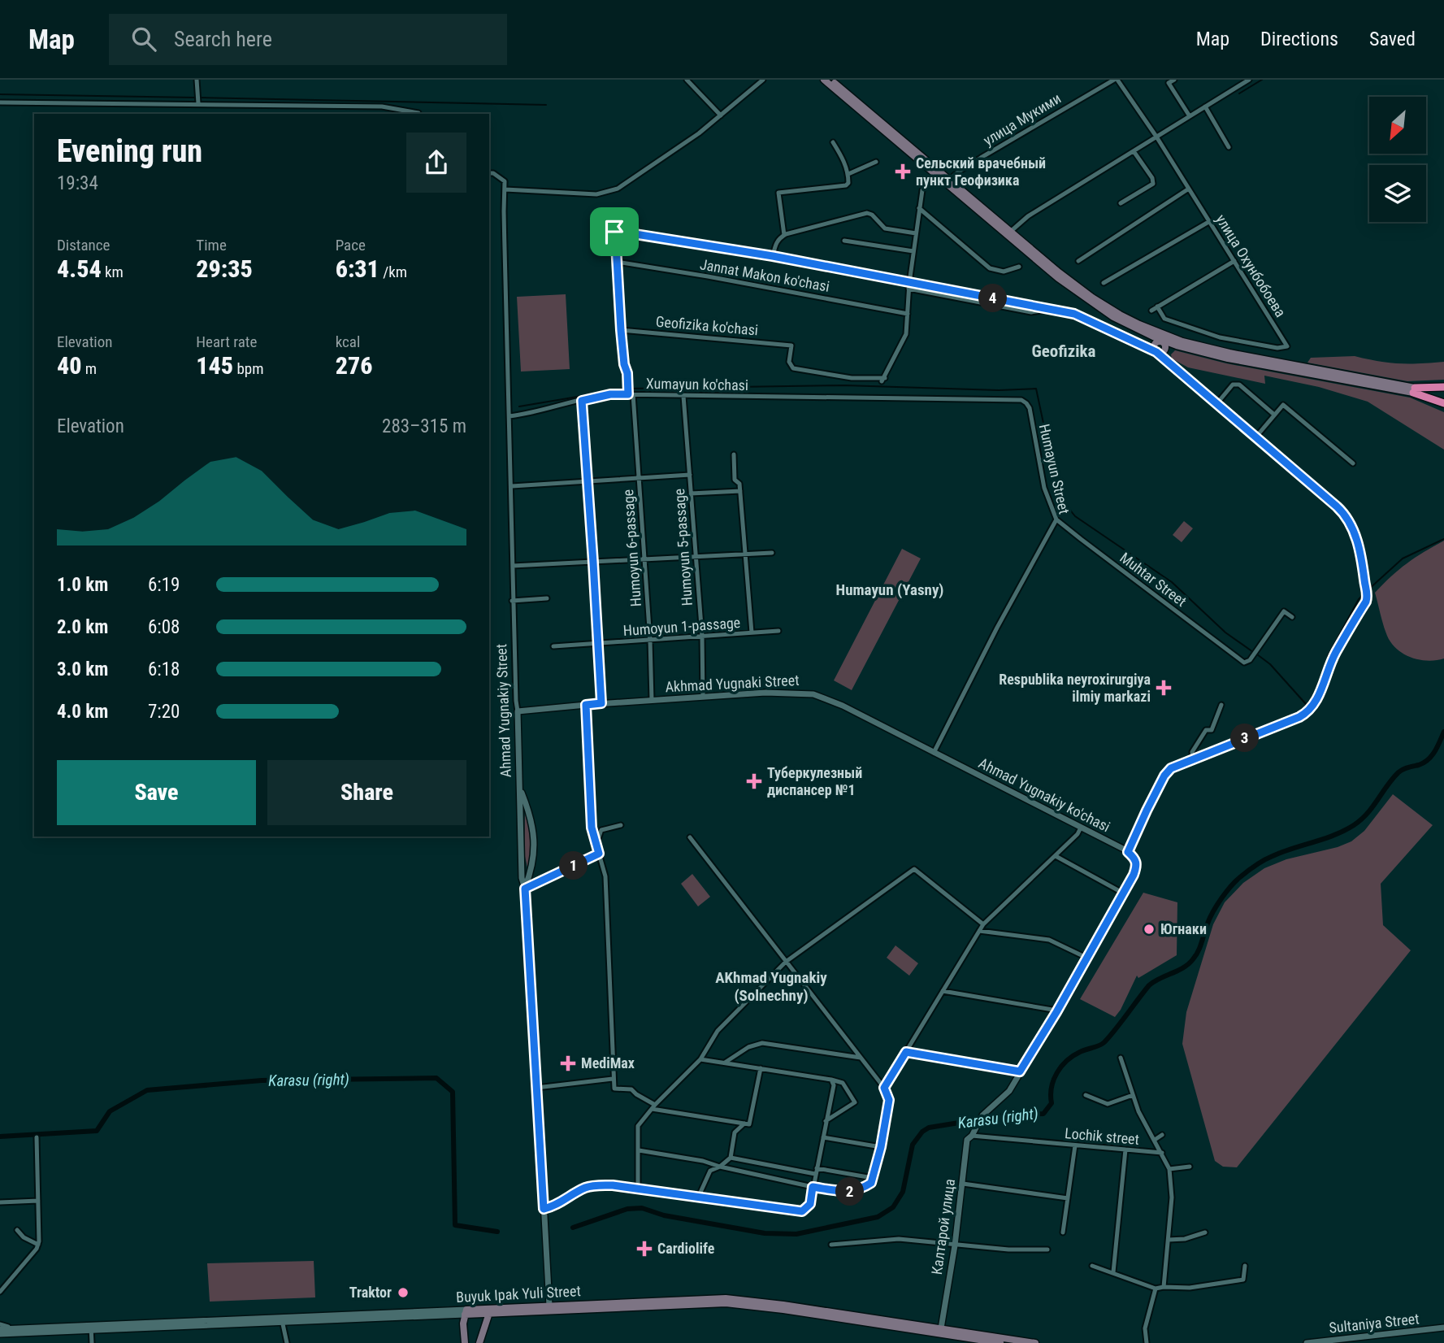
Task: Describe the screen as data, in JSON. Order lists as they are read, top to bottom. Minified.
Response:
{"streets":{"main road":["Buyuk Ipak Yuli Street"],"street":["улица Мукими","улица Охунбобоева","Jannat Makon ko'chasi","Geofizika ko'chasi","Xumayun ko'chasi","Humayun Street","Humoyun 5-passage","Humoyun 6-passage","Muhtar Street","Humoyun 1-passage","Akhmad Yugnaki Street","Ahmad Yugnakiy Street","Ahmad Yugnakiy ko'chasi","Lochik street","Калтарой улица","Sultаniya Street"]},"crossings":[["улица Мукими","улица Охунбобоева"],["Jannat Makon ko'chasi","Geofizika ko'chasi"],["Jannat Makon ko'chasi","Humoyun 6-passage"],["Geofizika ko'chasi","Humoyun 6-passage"],["Xumayun ko'chasi","Humayun Street"],["Xumayun ko'chasi","Humoyun 5-passage"],["Xumayun ko'chasi","Humoyun 6-passage"],["Xumayun ko'chasi","Ahmad Yugnakiy Street"],["Humayun Street","Muhtar Street"],["Humayun Street","Akhmad Yugnaki Street"],["Humayun Street","Ahmad Yugnakiy ko'chasi"],["Humoyun 5-passage","Humoyun 1-passage"],["Humoyun 5-passage","Akhmad Yugnaki Street"],["Humoyun 6-passage","Humoyun 1-passage"],["Humoyun 6-passage","Akhmad Yugnaki Street"],["Akhmad Yugnaki Street","Ahmad Yugnakiy Street"],["Akhmad Yugnaki Street","Ahmad Yugnakiy ko'chasi"],["Ahmad Yugnakiy Street","Buyuk Ipak Yuli Street"],["Ahmad Yugnakiy ko'chasi","Калтарой улица"],["Lochik street","Калтарой улица"],["Калтарой улица","Buyuk Ipak Yuli Street"]],"districts":["Geofizika","Humayun (Yasny)","AKhmad Yugnakiy (Solnechny)"],"water":["Karasu (right)"],"places":{"health":["Сельский врачебный пункт Геофизика","Respublika neyroxirurgiya ilmiy markazi","Туберкулезный диспансер №1","MediMax","Cardiolife"],"other":["Югнаки","Traktor"]},"north":"bottom left","page":{"header":"Map","search":"Search here","nav":["Map","Directions","Saved"],"heading":["Evening run","19:34"],"stats":[["Distance","4.54 km"],["Time","29:35"],["Pace","6:31 /km"],["Elevation","40 m"],["Heart rate","145 bpm"],["kcal","276"]],"pins":["4","3","1","2"],"chart":["Elevation","283–315 m"],"list":[{"name":"1.0 km","note":"6:19"},{"name":"2.0 km","note":"6:08"},{"name":"3.0 km","note":"6:18"},{"name":"4.0 km","note":"7:20"}],"buttons":["Save","Share"]}}
